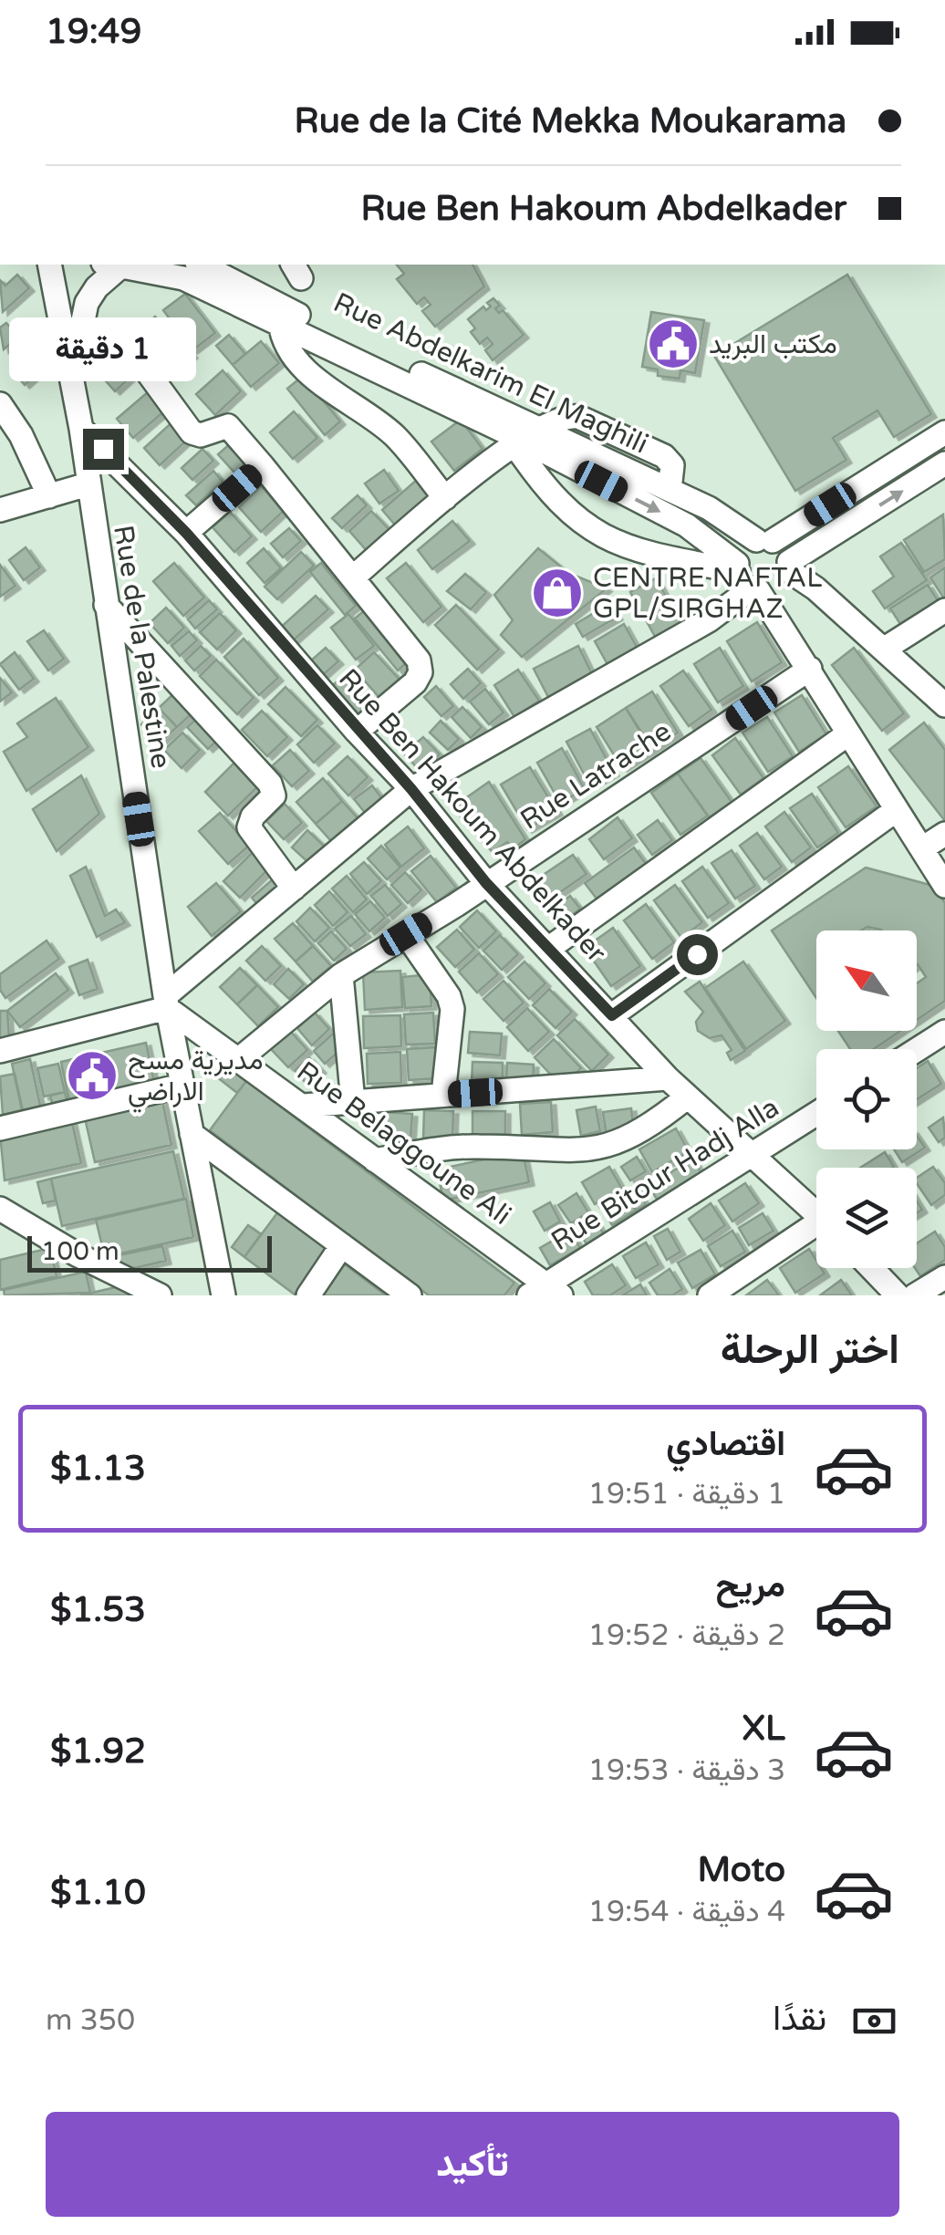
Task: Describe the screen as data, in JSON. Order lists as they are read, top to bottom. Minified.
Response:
{"streets":{"street":["Rue Abdelkarim El Maghili","Rue de la Palestine","Rue Latrache","Rue Ben Hakoum Abdelkader","Rue Belaggoune Ali","Rue Bitour Hadj Alla"]},"crossings":[["Rue de la Palestine","Rue Ben Hakoum Abdelkader"],["Rue de la Palestine","Rue Belaggoune Ali"],["Rue Latrache","Rue Ben Hakoum Abdelkader"],["Rue Latrache","Rue Belaggoune Ali"],["Rue Ben Hakoum Abdelkader","Rue Bitour Hadj Alla"],["Rue Belaggoune Ali","Rue Bitour Hadj Alla"]],"places":{"public building":["مكتب البريد","مديرية مسح الاراضي"],"shop":["CENTRE NAFTAL GPL/SIRGHAZ"]},"scale_bar":"100 m","north":"top left","page":{"status":"19:49","banner":["Rue de la Cité Mekka Moukarama","Rue Ben Hakoum Abdelkader"],"bubble":"1 دقيقة","scale":"100 m","heading":"اختر الرحلة","list":[{"name":"اقتصادي","note":"1 دقيقة · 19:51","value":"$1.13"},{"name":"مريح","note":"2 دقيقة · 19:52","value":"$1.53"},{"name":"XL","note":"3 دقيقة · 19:53","value":"$1.92"},{"name":"Moto","note":"4 دقيقة · 19:54","value":"$1.10"}],"pay":["نقدًا","350 m"],"buttons":"تأكيد"}}
